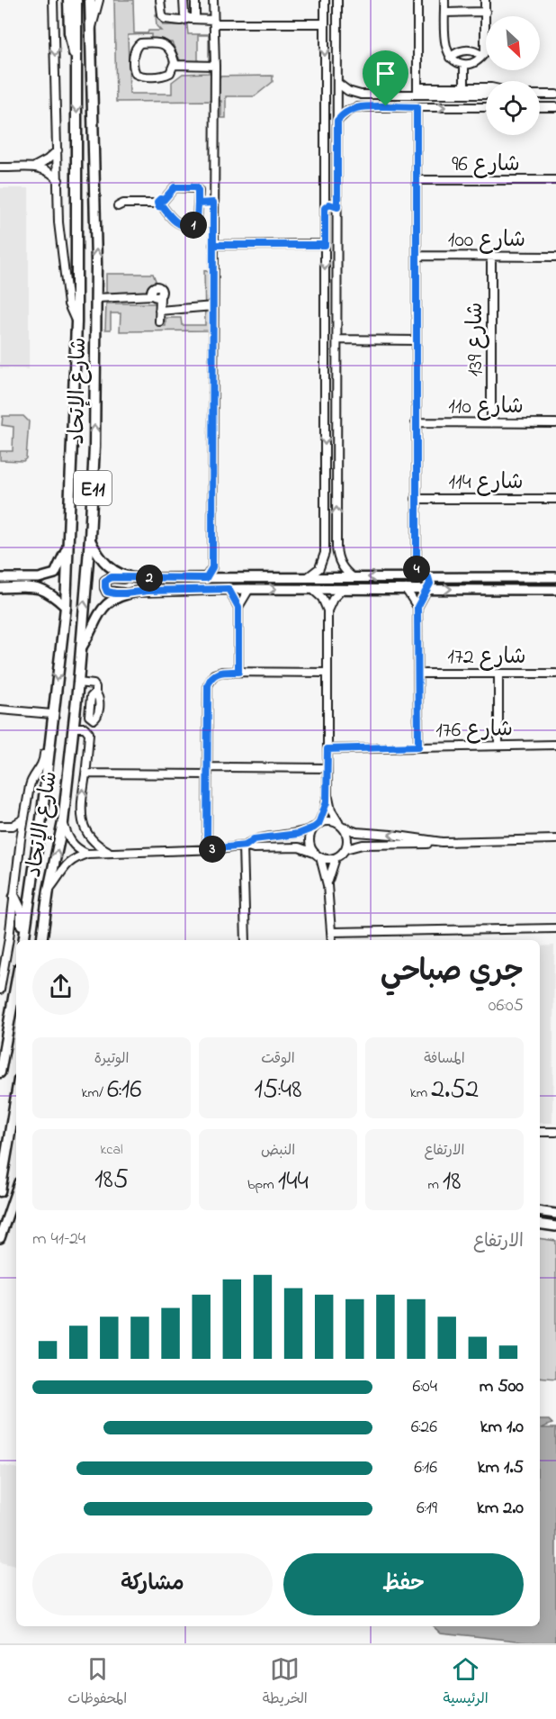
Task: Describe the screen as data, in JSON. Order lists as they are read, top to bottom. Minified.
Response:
{"streets":{"highway":["شارع الإتحاد","E11"],"street":["شارع 96","شارع 100","شارع 139","شارع 110","شارع 114","شارع 172","شارع 176"]},"crossings":[["شارع 100","شارع 139"],["شارع 139","شارع 110"]],"north":"bottom right","page":{"pins":["1","4","2","3"],"heading":["جري صباحي","06:05"],"stats":[["المسافة","2.52 km"],["الوقت","15:48"],["الوتيرة","6:16 /km"],["الارتفاع","18 m"],["النبض","144 bpm"],["kcal","185"]],"chart":["الارتفاع","24–41 m"],"list":[{"name":"500 m","note":"6:04"},{"name":"1.0 km","note":"6:26"},{"name":"1.5 km","note":"6:16"},{"name":"2.0 km","note":"6:19"}],"buttons":["حفظ","مشاركة"],"tabs":["الرئيسية","الخريطة","المحفوظات"]}}
